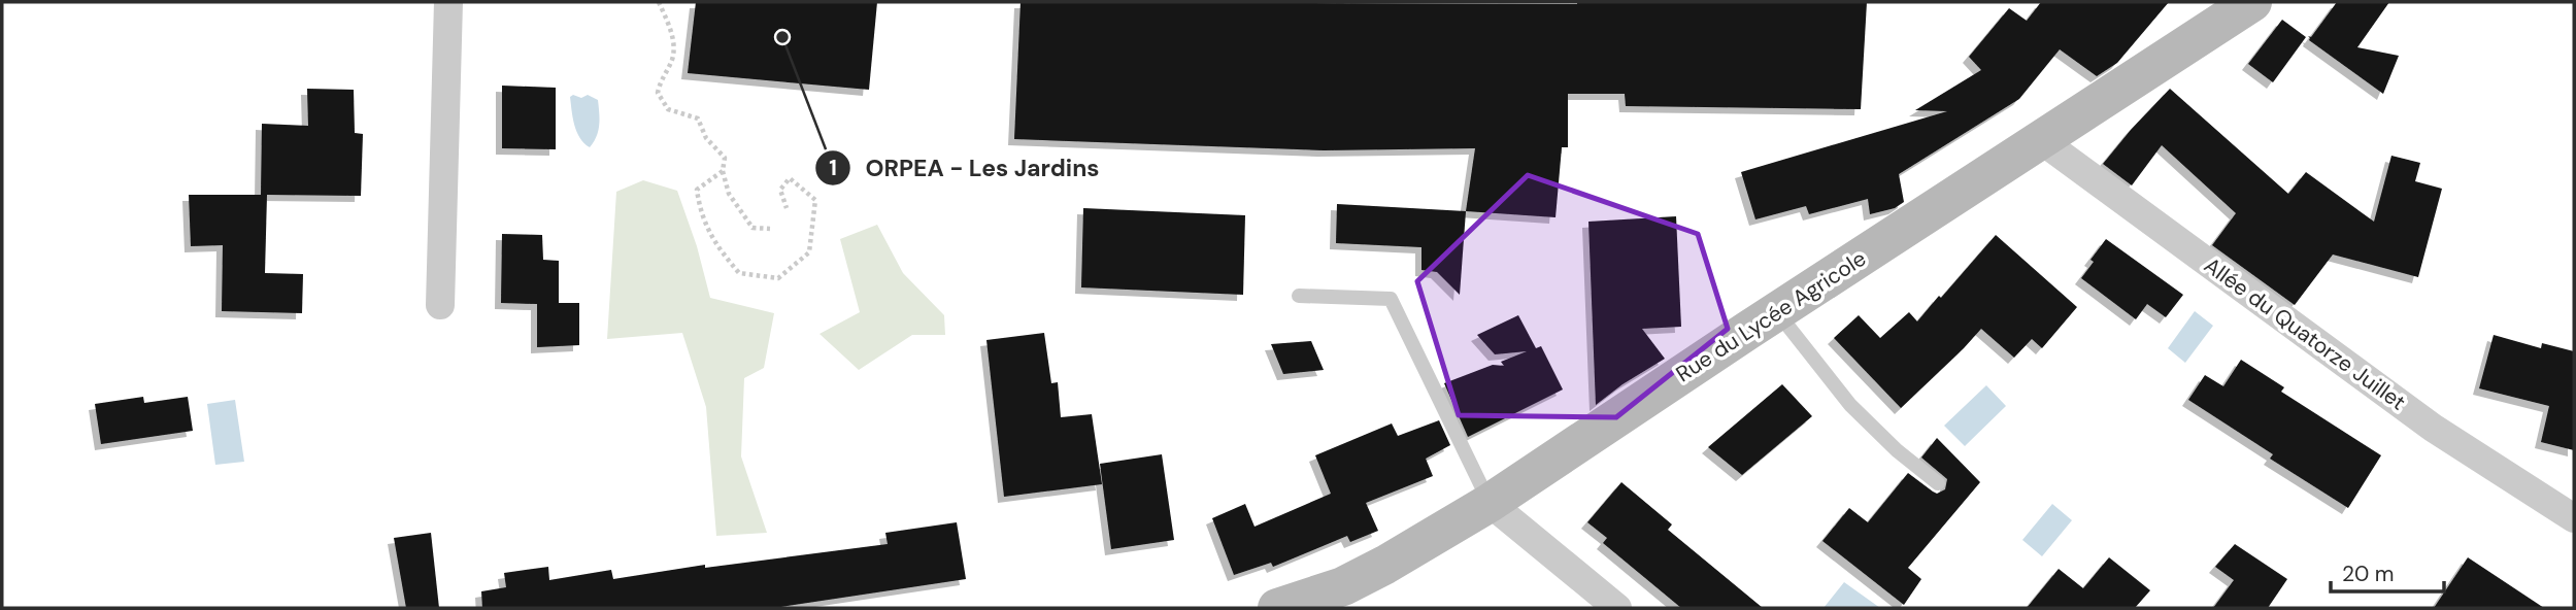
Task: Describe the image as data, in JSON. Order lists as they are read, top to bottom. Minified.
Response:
{"streets":{"street":["Rue du Lycée Agricole","Allée du Quatorze Juillet"]},"crossings":[["Rue du Lycée Agricole","Allée du Quatorze Juillet"]],"places":["ORPEA - Les Jardins"],"scale_bar":"20 m"}
